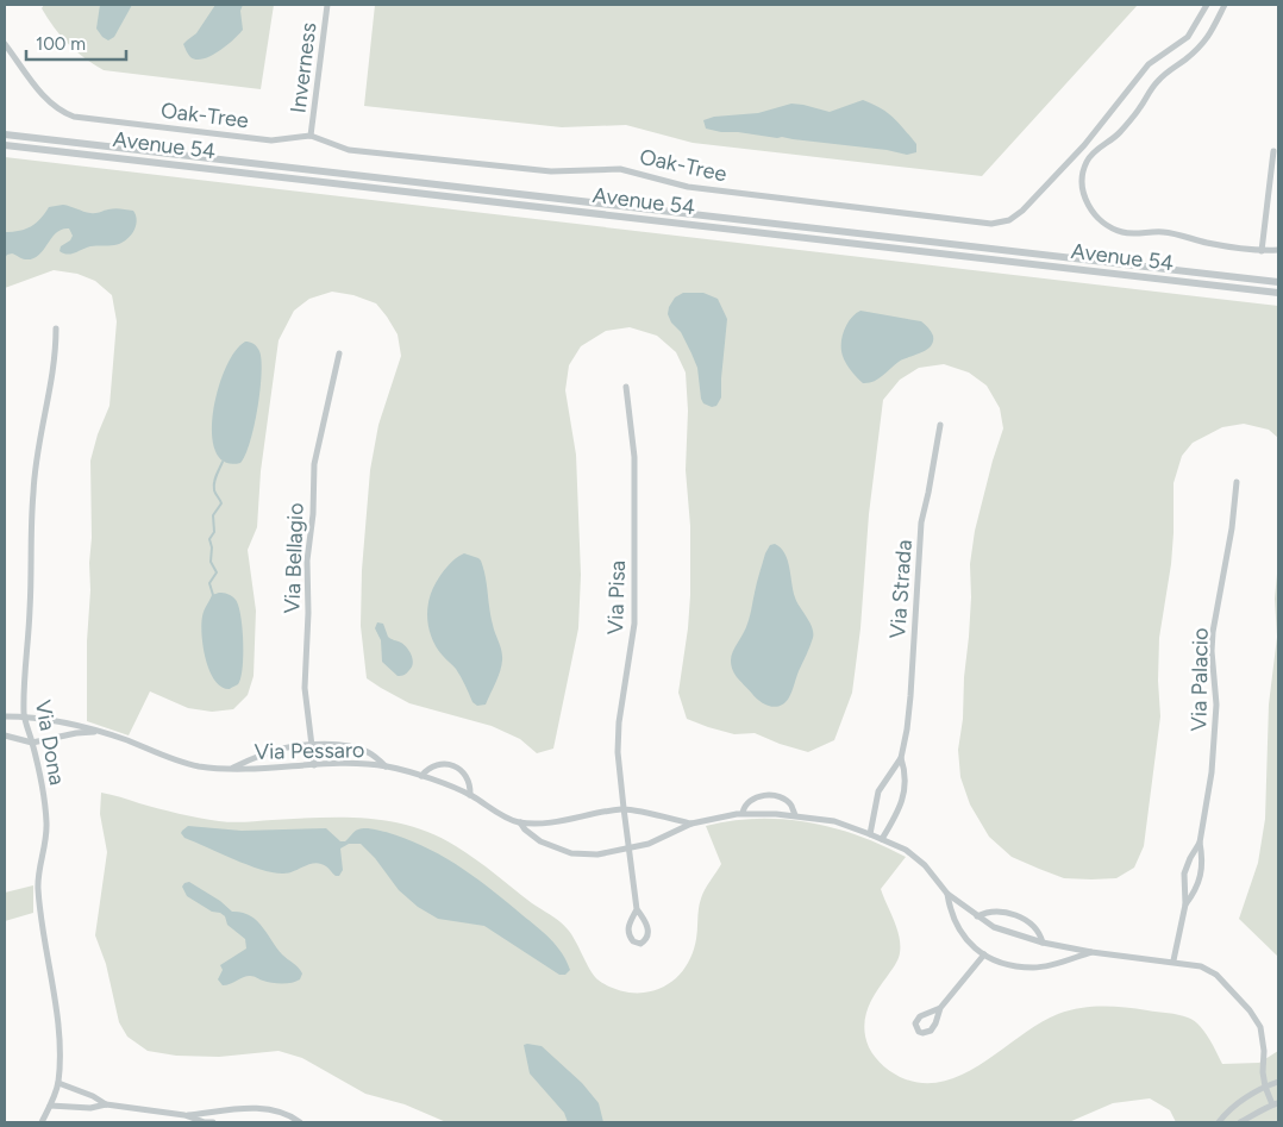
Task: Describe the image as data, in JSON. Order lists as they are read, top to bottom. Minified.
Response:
{"streets":{"street":["Inverness","Oak-Tree","Avenue 54","Via Bellagio","Via Strada","Via Pisa","Via Palacio","Via Dona","Via Pessaro"]},"crossings":[["Inverness","Oak-Tree"],["Via Bellagio","Via Pessaro"],["Via Strada","Via Pessaro"],["Via Pisa","Via Pessaro"],["Via Palacio","Via Pessaro"],["Via Dona","Via Pessaro"]],"scale_bar":"100 m"}
